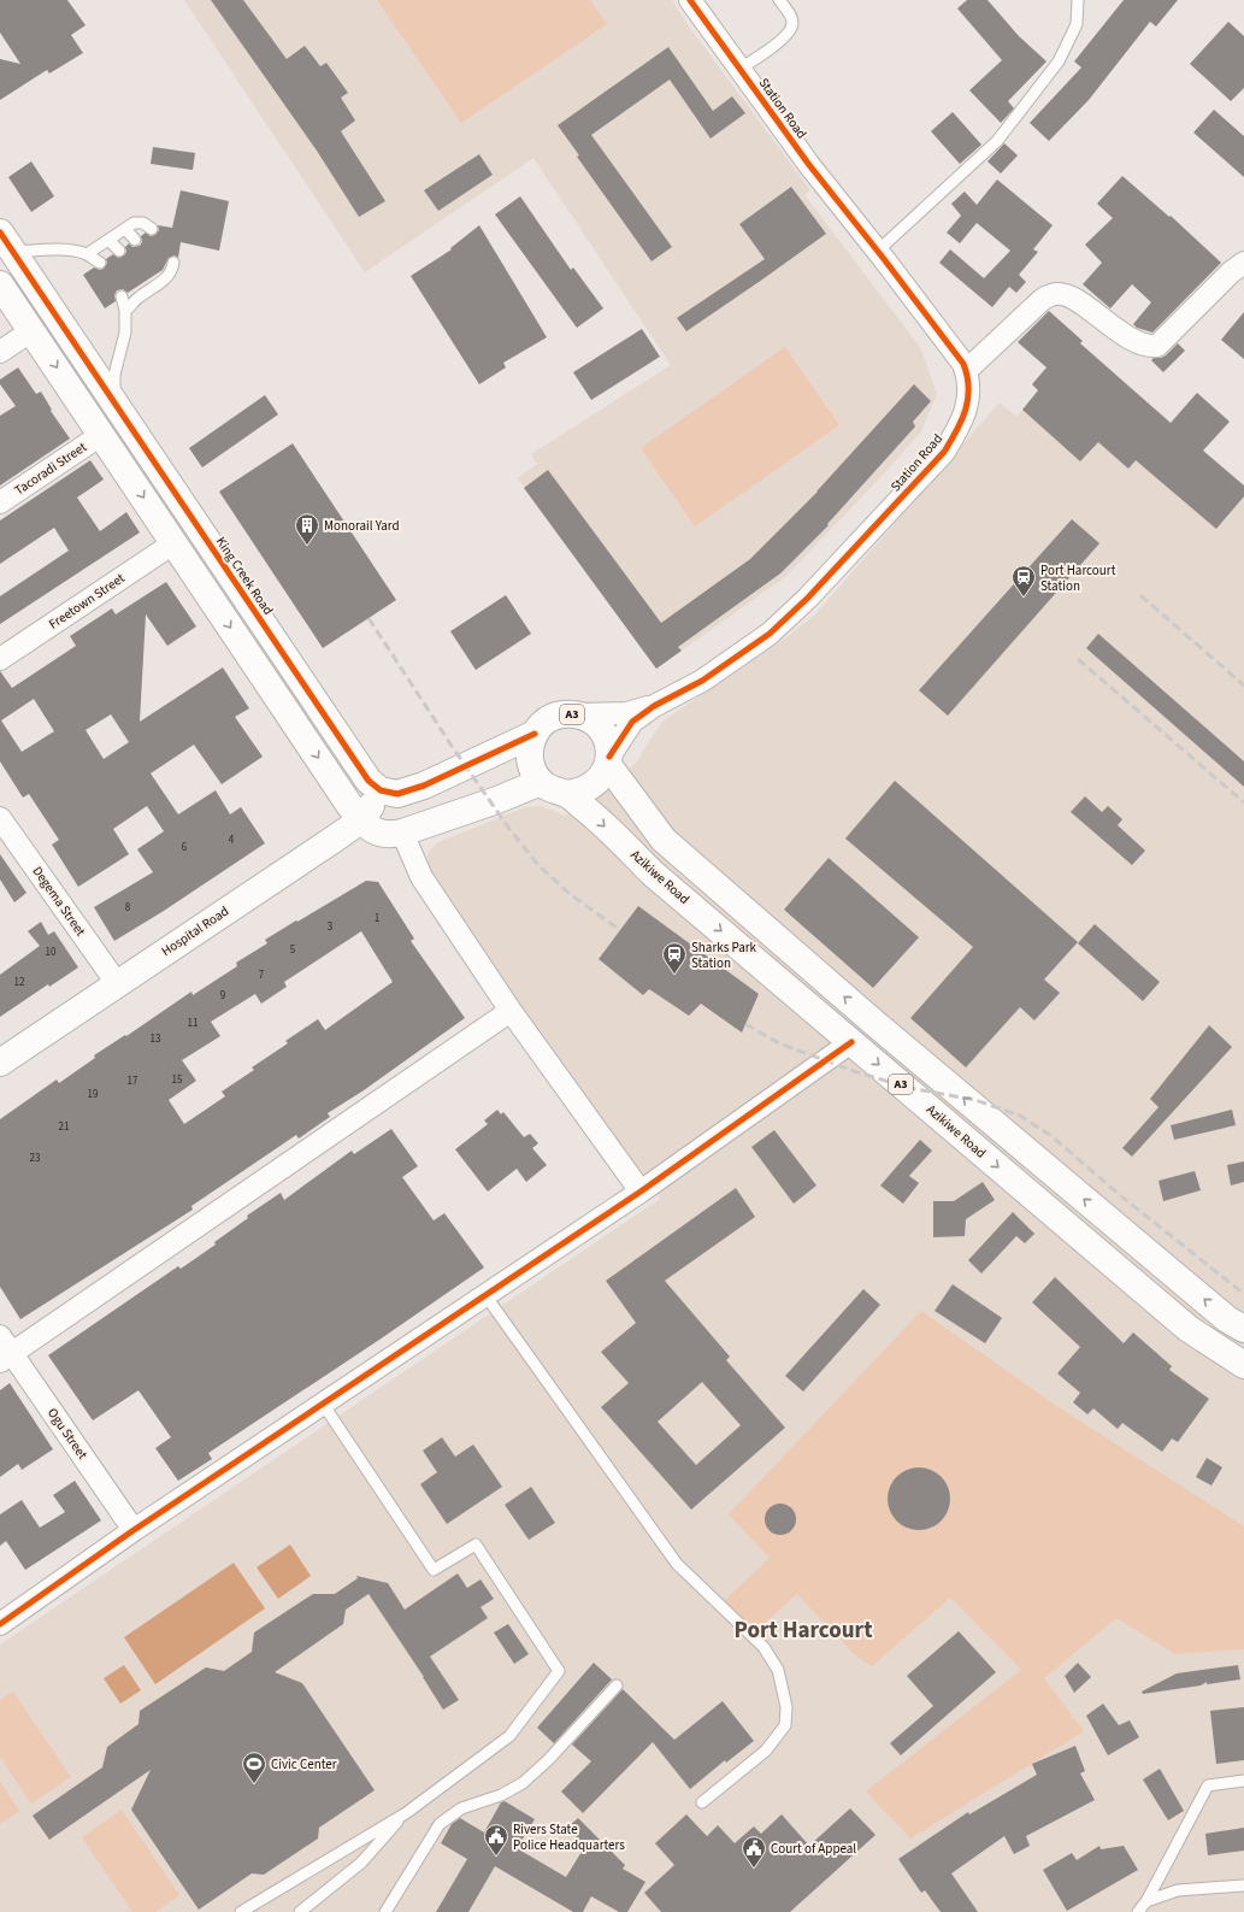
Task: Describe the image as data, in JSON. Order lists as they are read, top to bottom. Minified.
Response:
{"streets":{"street":["Station Road","Tacoradi Street","King Creek Road","Freetown Street","A3","Azikiwe Road","Degema Street","Hospital Road","Ogu Street"]},"crossings":[["Station Road","A3"],["Station Road","Azikiwe Road"],["King Creek Road","Hospital Road"],["A3","Azikiwe Road"],["Degema Street","Hospital Road"]],"districts":["Port Harcourt"],"places":{"building":["Monorail Yard"],"station":["Port Harcourt Station","Sharks Park Station"],"sports":["Civic Center"],"public building":["Rivers State Police Headquarters","Court of Appeal"]},"house_numbers":["4","6","8","1","3","5","10","7","12","9","11","13","15","17","19","21","23"]}
